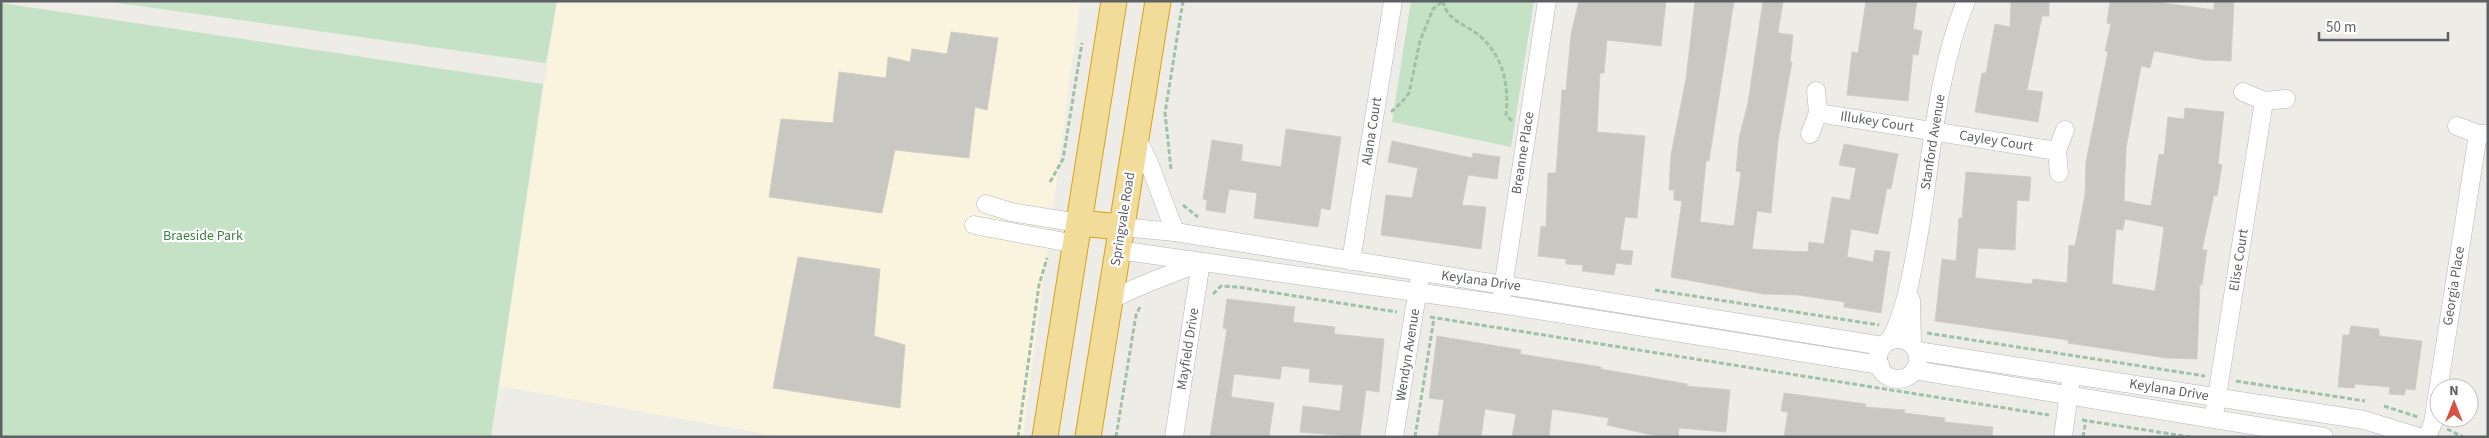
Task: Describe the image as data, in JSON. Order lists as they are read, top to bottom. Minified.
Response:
{"streets":{"highway":["Springvale Road","Keylana Drive"],"street":["Illukey Court","Alana Court","Cayley Court","Stanford Avenue","Breanne Place","Elise Court","Georgia Place","Mayfield Drive","Wendyn Avenue"]},"crossings":[["Illukey Court","Cayley Court"],["Illukey Court","Stanford Avenue"],["Alana Court","Keylana Drive"],["Cayley Court","Stanford Avenue"],["Stanford Avenue","Keylana Drive"],["Breanne Place","Keylana Drive"],["Springvale Road","Keylana Drive"],["Elise Court","Keylana Drive"],["Keylana Drive","Mayfield Drive"],["Keylana Drive","Wendyn Avenue"]],"parks":["Braeside Park"],"scale_bar":"50 m","north":"top"}
